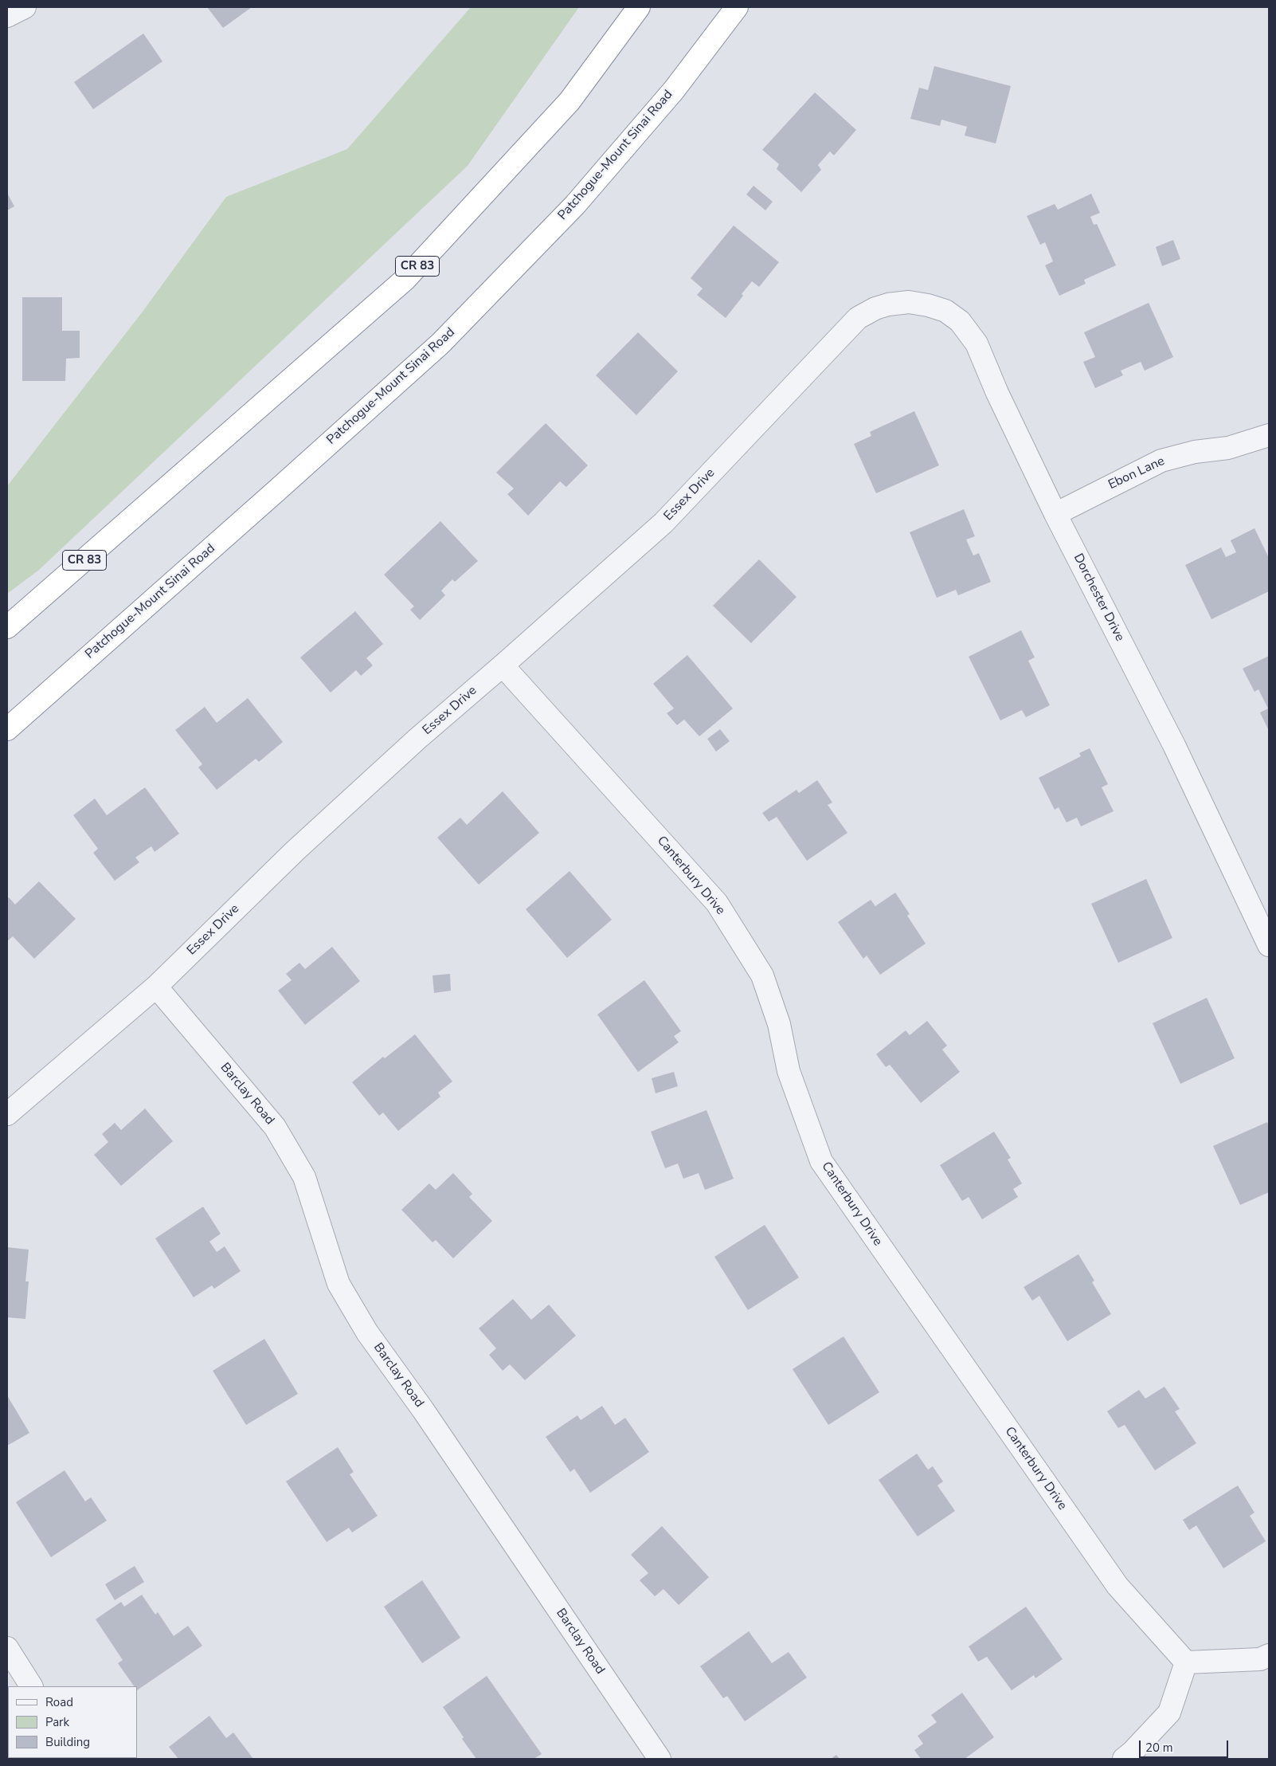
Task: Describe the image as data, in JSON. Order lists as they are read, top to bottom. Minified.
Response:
{"streets":{"highway":["Patchogue-Mount Sinai Road","CR 83"],"street":["Ebon Lane","Essex Drive","Dorchester Drive","Canterbury Drive","Barclay Road"]},"crossings":[["Ebon Lane","Dorchester Drive"],["Essex Drive","Dorchester Drive"],["Essex Drive","Canterbury Drive"],["Essex Drive","Barclay Road"]],"legend":["Road","Park","Building"],"scale_bar":"20 m"}
